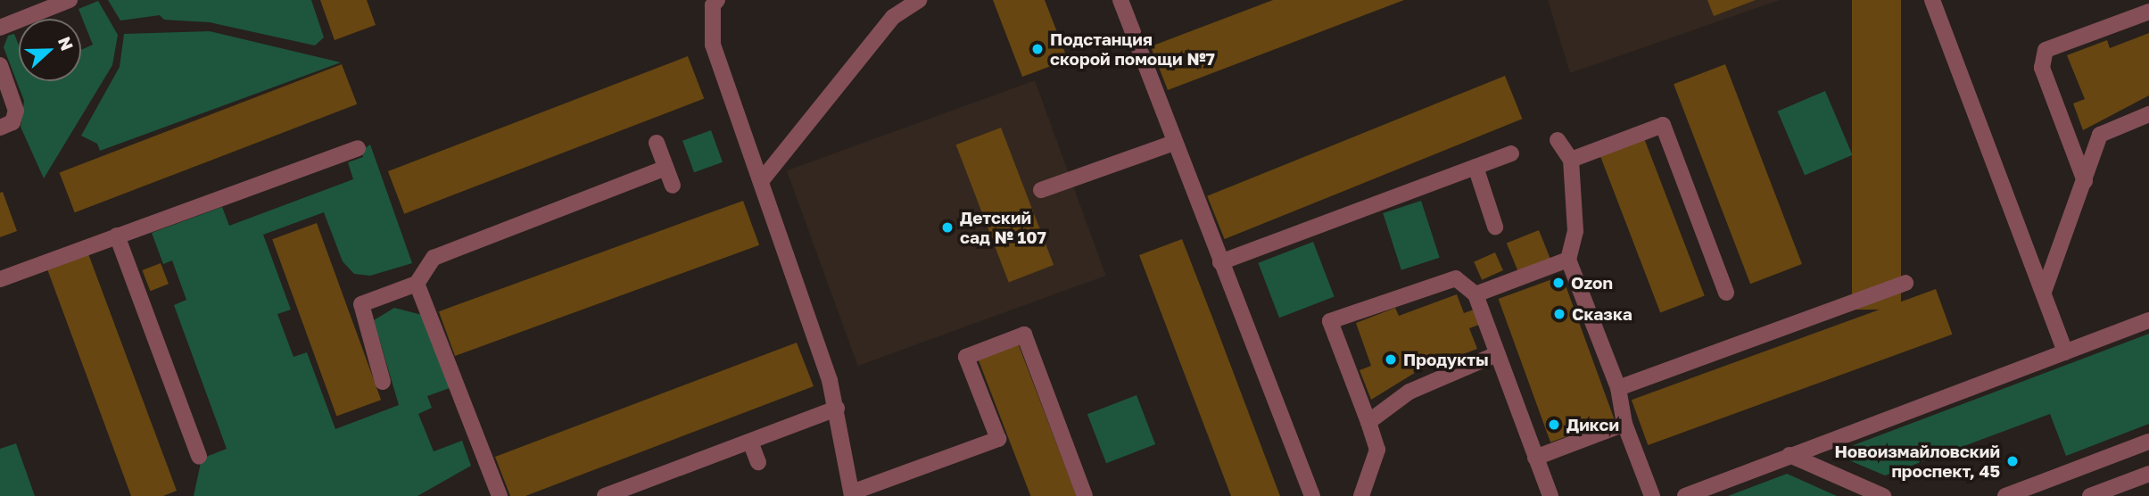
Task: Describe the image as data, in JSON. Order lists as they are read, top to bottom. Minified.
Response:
{"places":["Подстанция скорой помощи №7","Детский сад № 107","Ozon","Сказка","Продукты","Дикси","Новоизмайловский проспект, 45"],"north":"right"}
